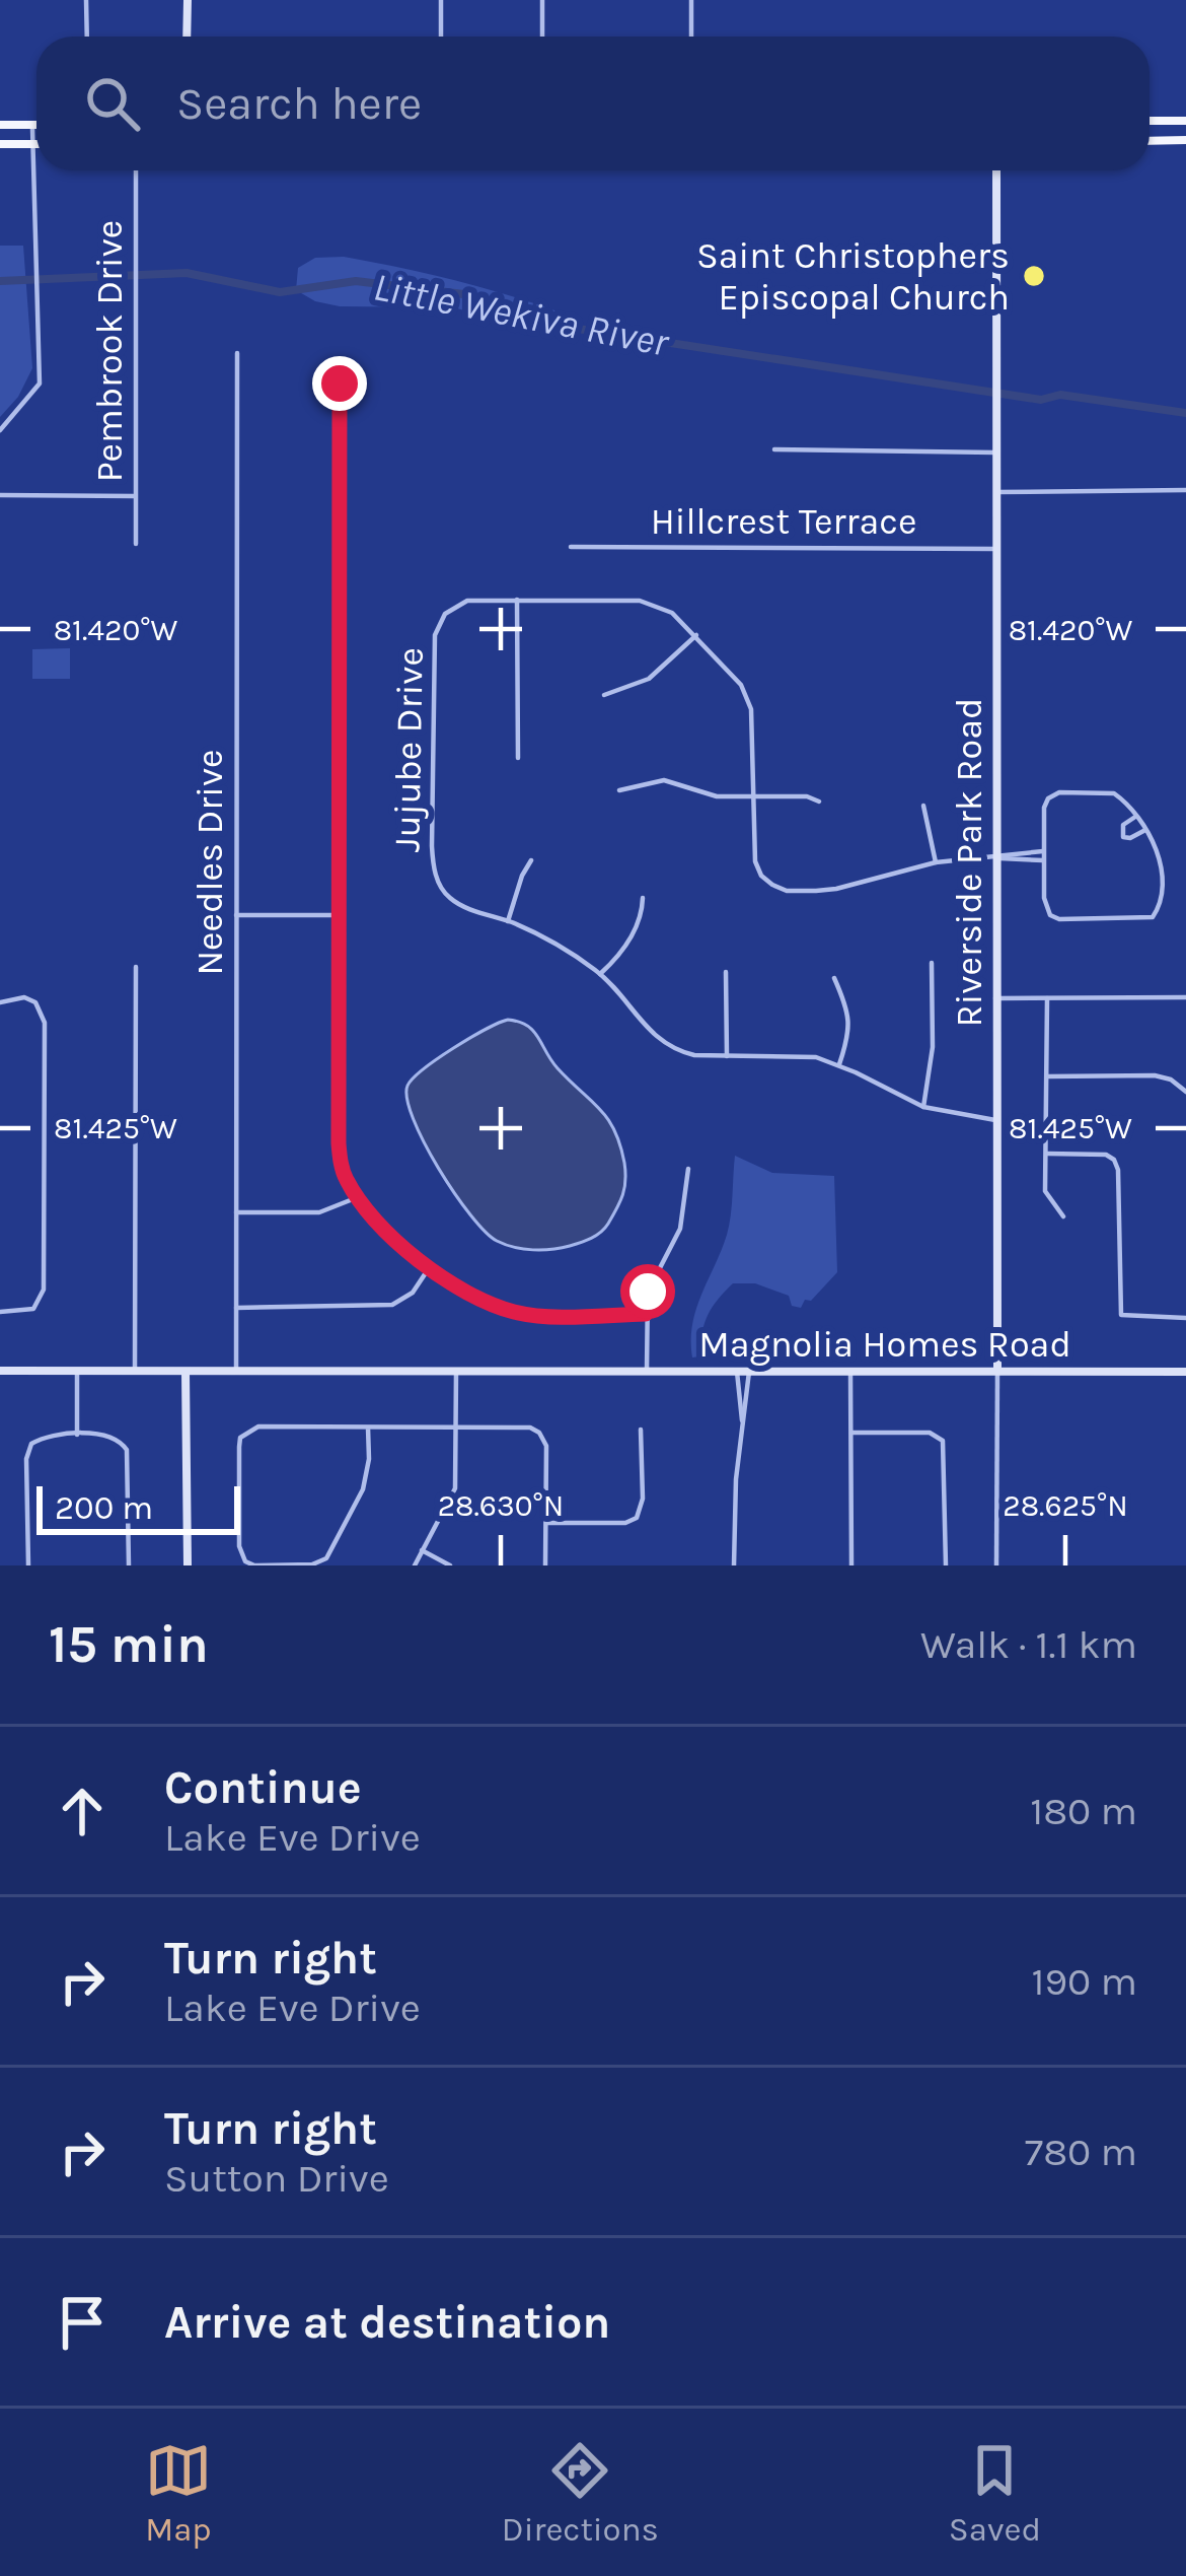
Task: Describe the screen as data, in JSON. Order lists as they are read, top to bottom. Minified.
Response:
{"streets":{"street":["Pembrook Drive","Hillcrest Terrace","Jujube Drive","Needles Drive","Riverside Park Road","Magnolia Homes Road"]},"crossings":[["Hillcrest Terrace","Riverside Park Road"],["Needles Drive","Magnolia Homes Road"],["Riverside Park Road","Magnolia Homes Road"]],"water":["Little Wekiva River"],"places":["Saint Christophers Episcopal Church"],"scale_bar":"200 m","page":{"search":"Search here","scale":"200 m","heading":["15 min","Walk · 1.1 km"],"list":[["Continue","Lake Eve Drive","180 m"],["Turn right","Lake Eve Drive","190 m"],["Turn right","Sutton Drive","780 m"],"Arrive at destination"],"nav":["Map","Directions","Saved"]},"coordinates":["81.420°W","81.425°W","28.630°N","28.625°N"]}
